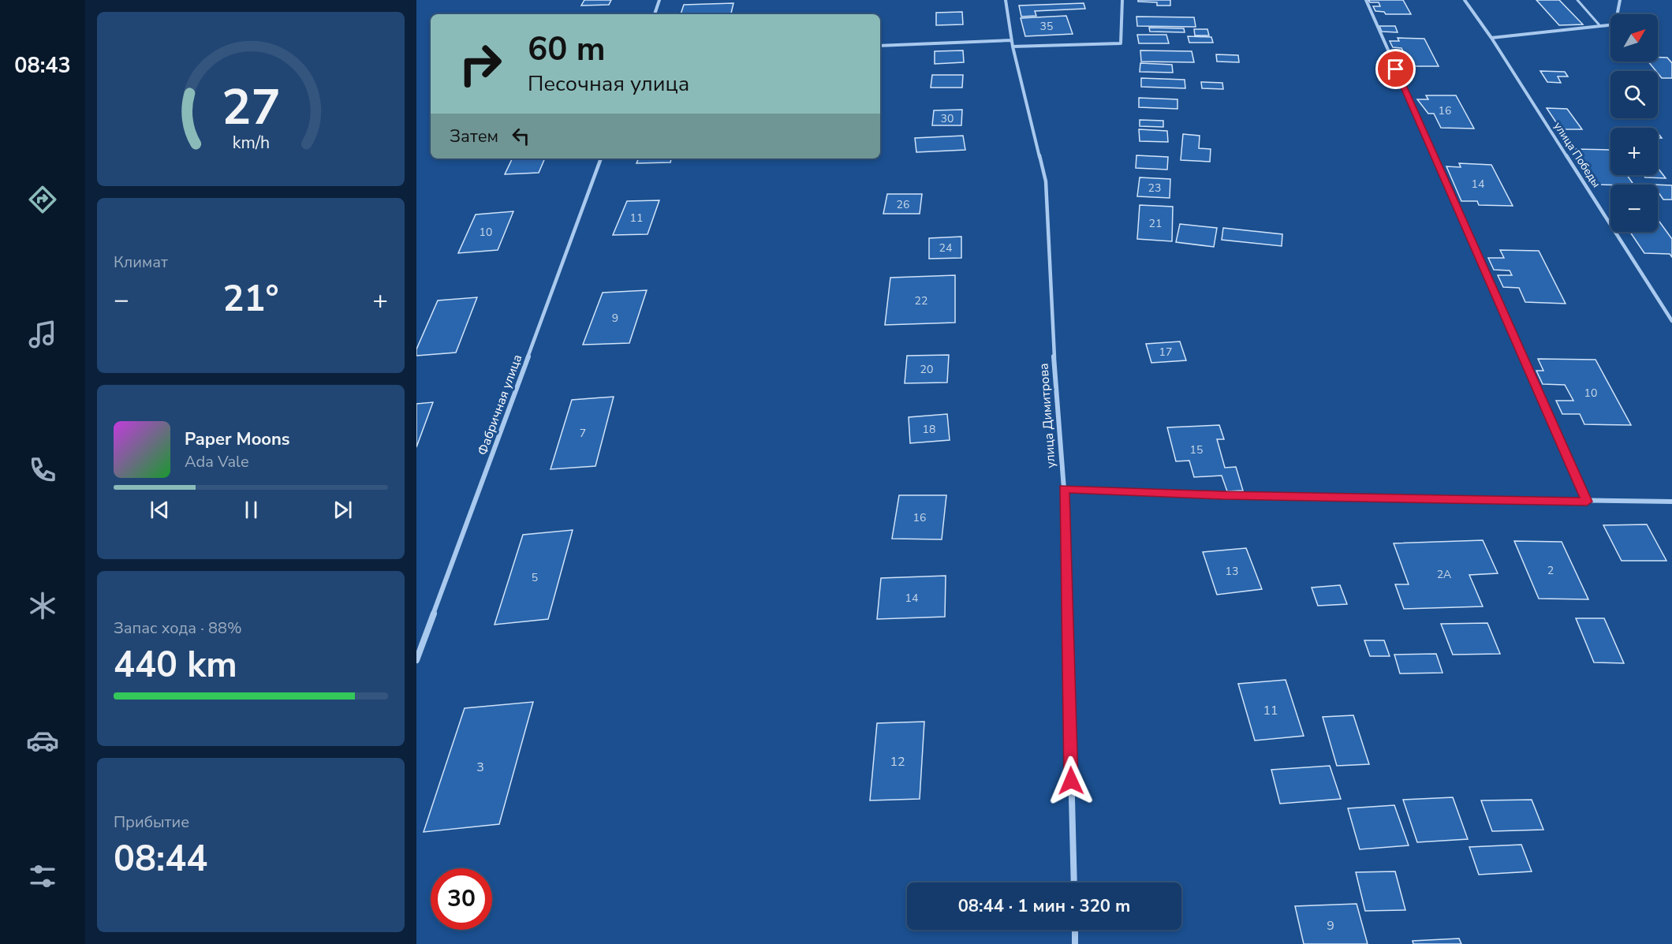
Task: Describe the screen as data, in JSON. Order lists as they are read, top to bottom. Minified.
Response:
{"streets":{"street":["улица Победы","Фабричная улица","улица Димитрова"]},"house_numbers":["35","16","30","14","23","26","11","21","10","24","22","9","17","20","10","18","7","15","16","2","13","2А","5","14","11","12","3","9"],"north":"top right","page":{"tabs":"08:43","map_buttons":["+","−"],"turn":["60 m","Песочная улица"],"then":"Затем","tile":["Климат",["Запас хода · 88%","440 km"],["Прибытие","08:44"]],"heat":["−","21°","+"],"song":["Paper Moons","Ada Vale"],"limit":"30","trip":"08:44 · 1 мин · 320 m","gauge":["27","km/h"]}}
